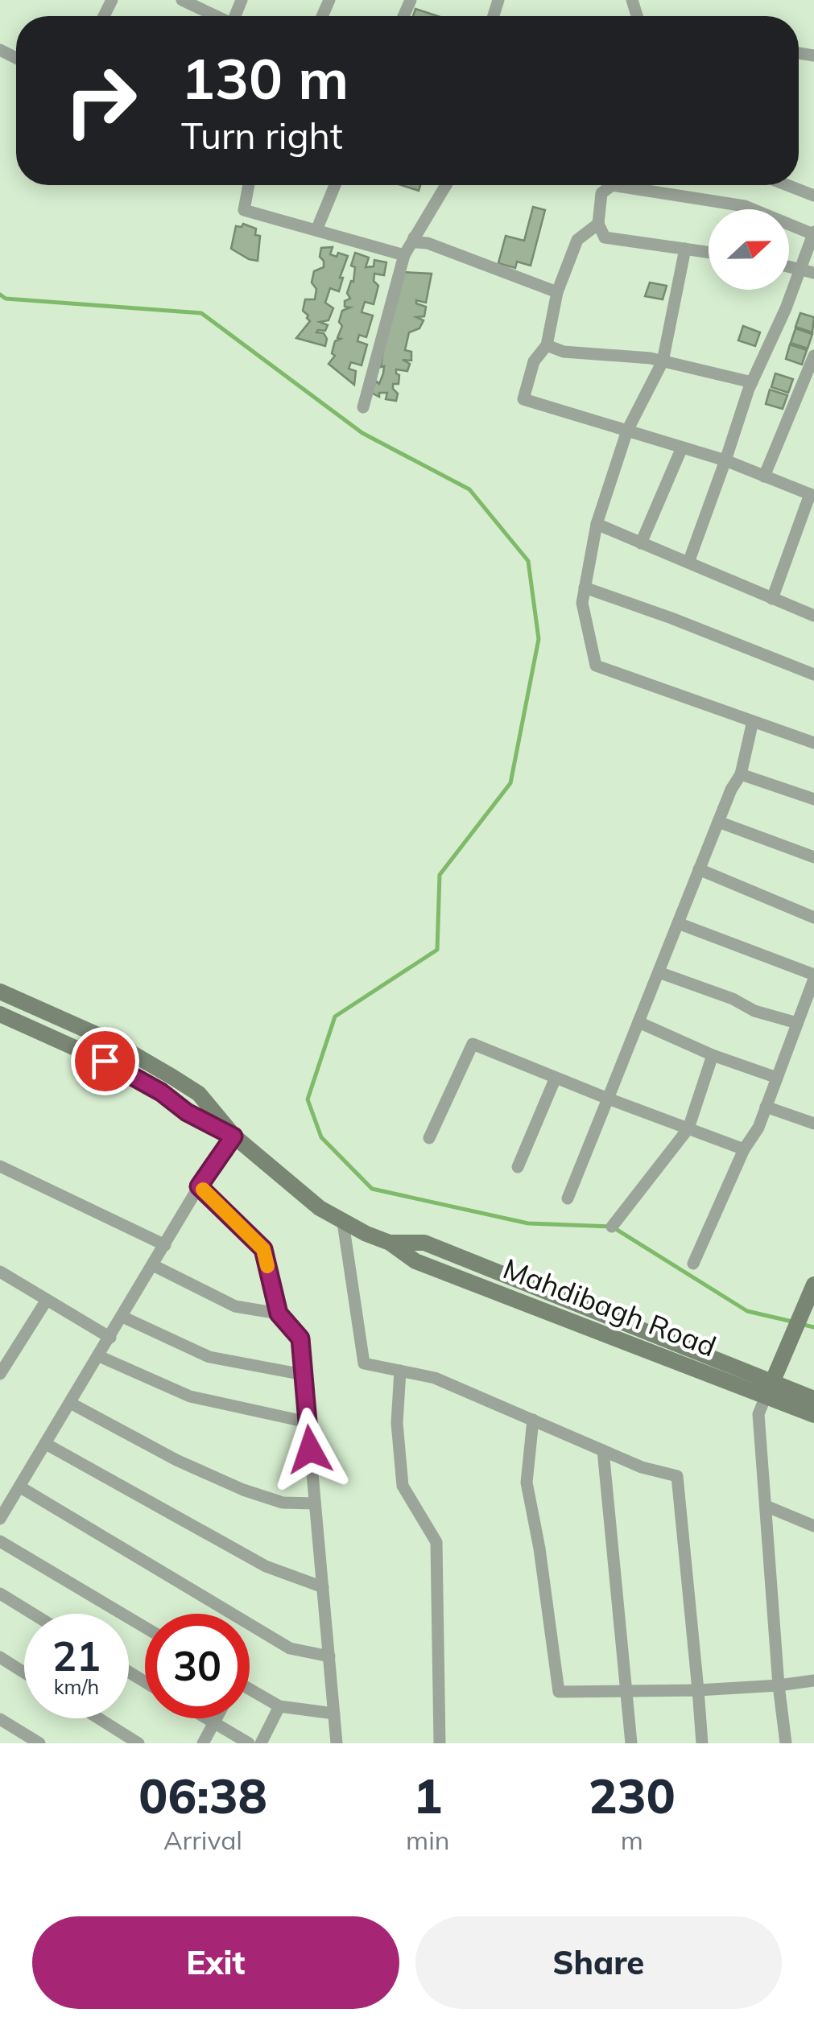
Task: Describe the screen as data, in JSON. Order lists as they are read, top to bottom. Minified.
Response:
{"streets":{"street":["Mahdibagh Road"]},"north":"right","page":{"turn":["130 m","Turn right"],"speed":"21 km/h","limit":"30","eta":["06:38","Arrival","1","min","230","m"],"buttons":["Exit","Share"]}}
